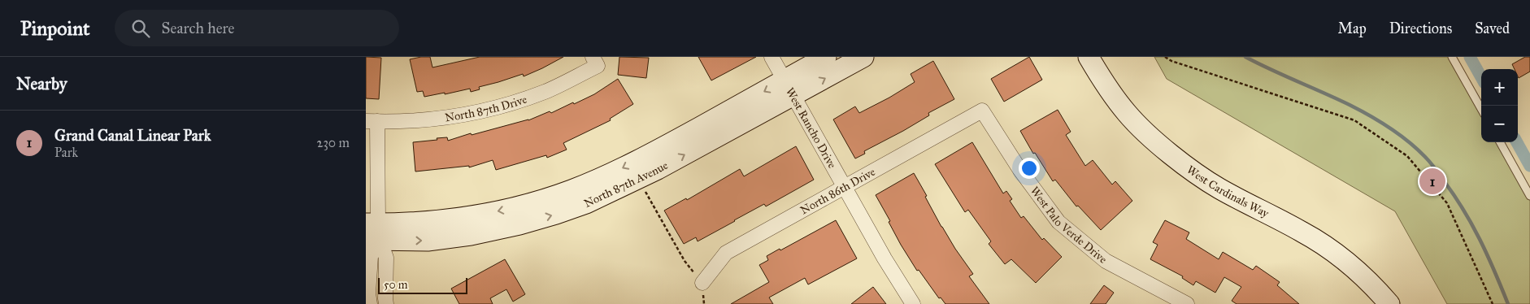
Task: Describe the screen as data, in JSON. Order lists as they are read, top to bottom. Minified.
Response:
{"streets":{"street":["North 87th Drive","West Rancho Drive","North 87th Avenue","West Cardinals Way","North 86th Drive","West Palo Verde Drive"]},"crossings":[["West Rancho Drive","North 87th Avenue"],["West Rancho Drive","North 86th Drive"],["North 86th Drive","West Palo Verde Drive"]],"scale_bar":"50 m","page":{"header":"Pinpoint","search":"Search here","nav":["Map","Directions","Saved"],"heading":"Nearby","map_buttons":["+","−"],"list":[{"mark":"1","name":"Grand Canal Linear Park","note":"Park","value":"230 m"}],"pins":"1","scale":"50 m"}}
